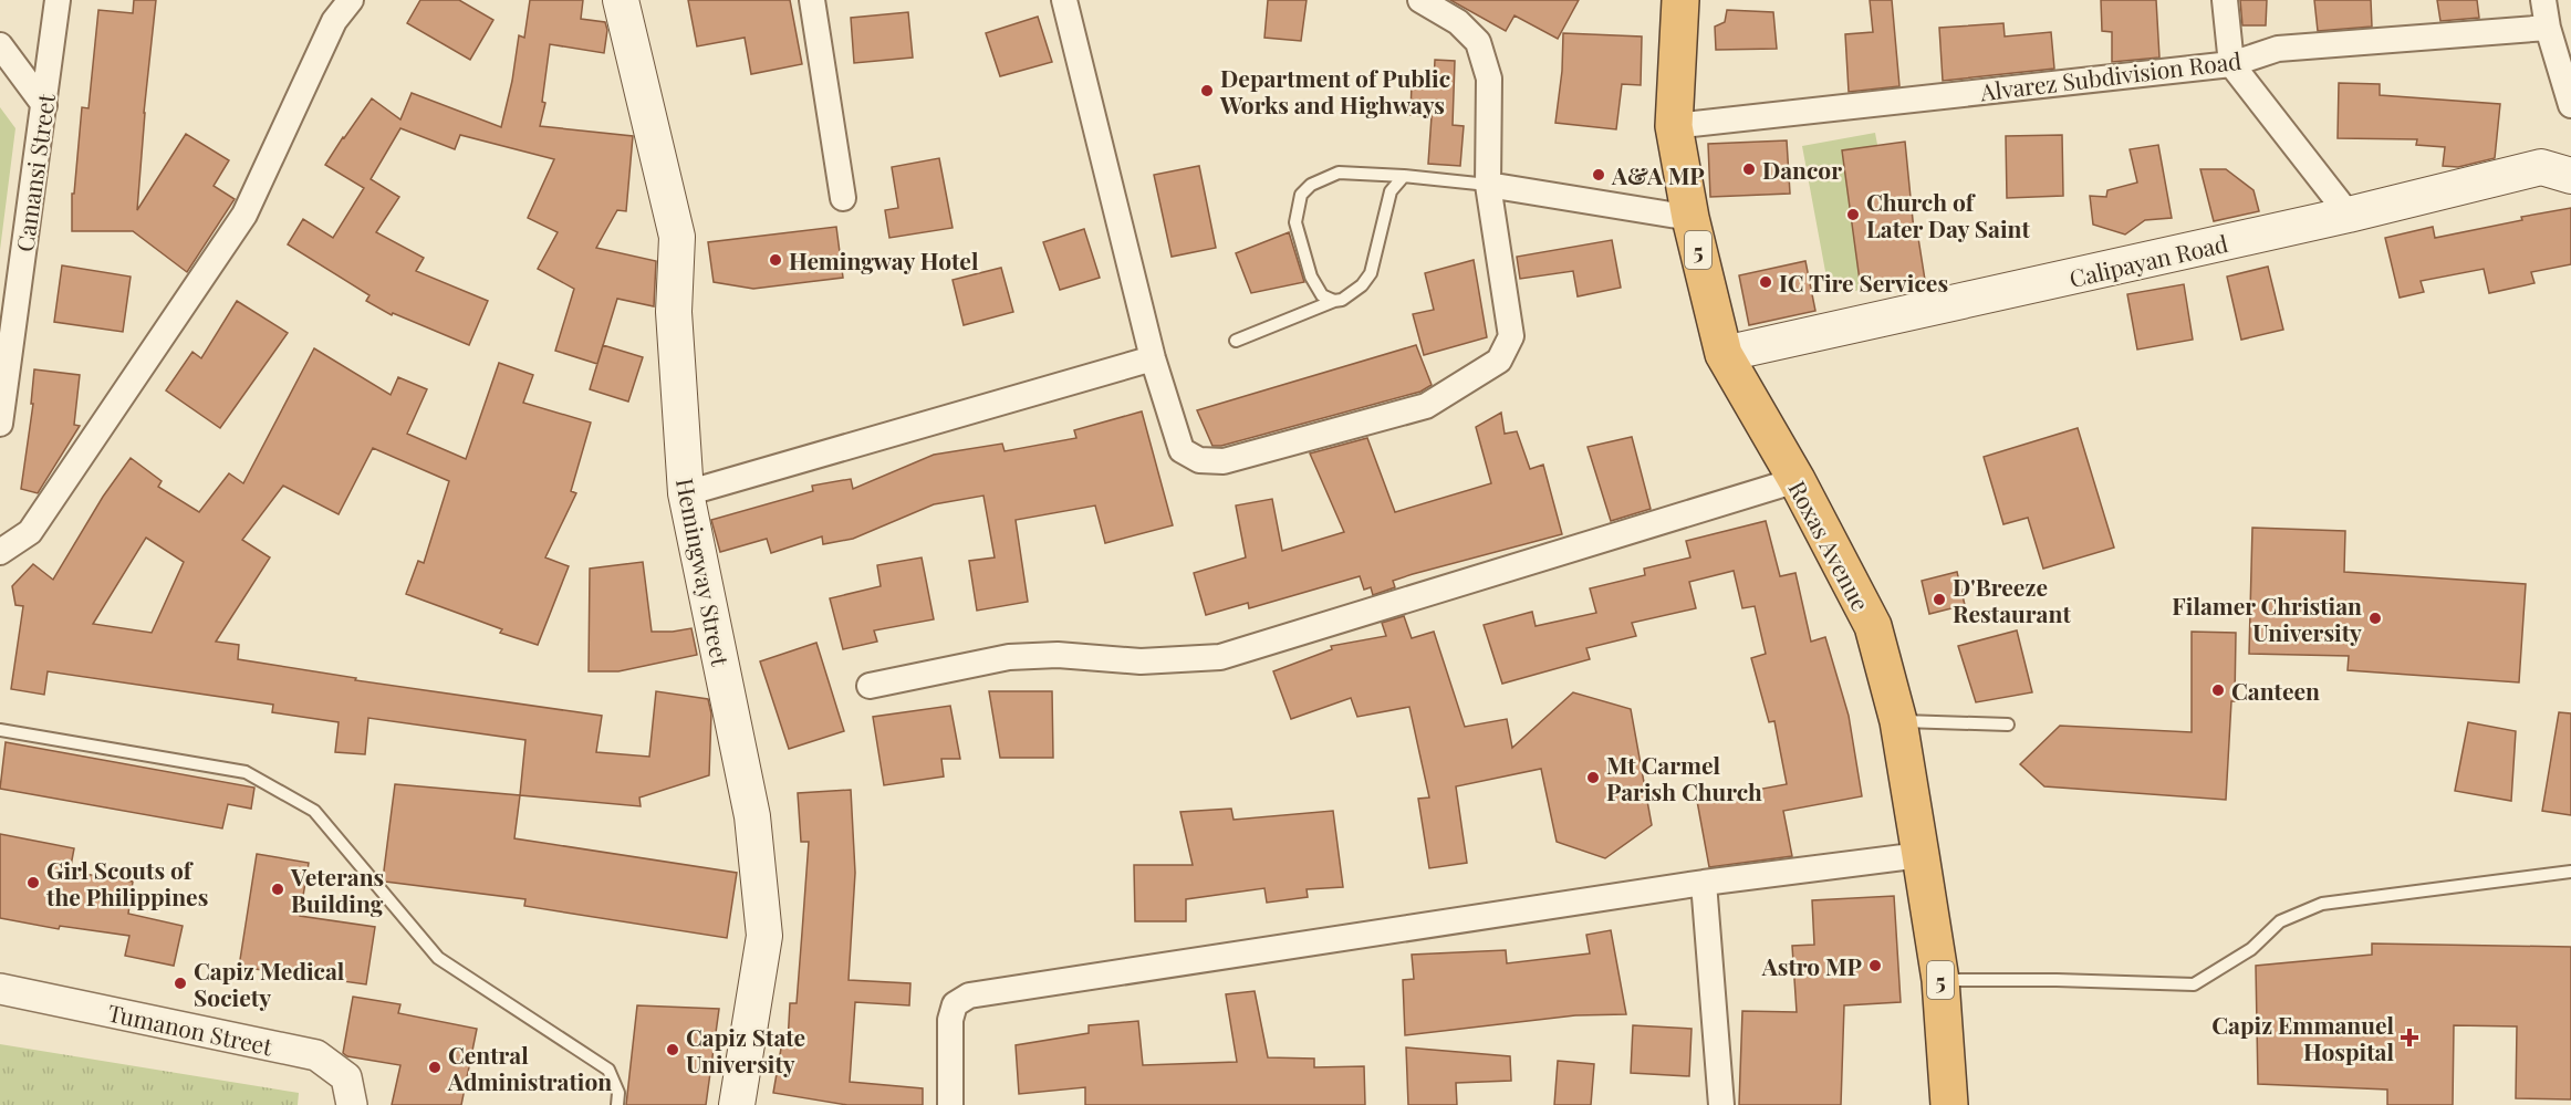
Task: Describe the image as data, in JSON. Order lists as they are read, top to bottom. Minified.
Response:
{"streets":{"highway":["5","Roxas Avenue"],"main road":["Calipayan Road","Hemingway Street"],"street":["Alvarez Subdivision Road","Camansi Street","Tumanon Street"]},"crossings":[["Alvarez Subdivision Road","Roxas Avenue"],["Calipayan Road","Roxas Avenue"]],"places":{"other":["Department of Public Works and Highways","Dancor","A&A MP","Church of Later Day Saint","Hemingway Hotel","IC Tire Services","D'Breeze Restaurant","Filamer Christian University","Canteen","Mt Carmel Parish Church","Girl Scouts of the Philippines","Veterans Building","Astro MP","Capiz Medical Society","Capiz State University","Central Administration"],"health":["Capiz Emmanuel Hospital"]}}
